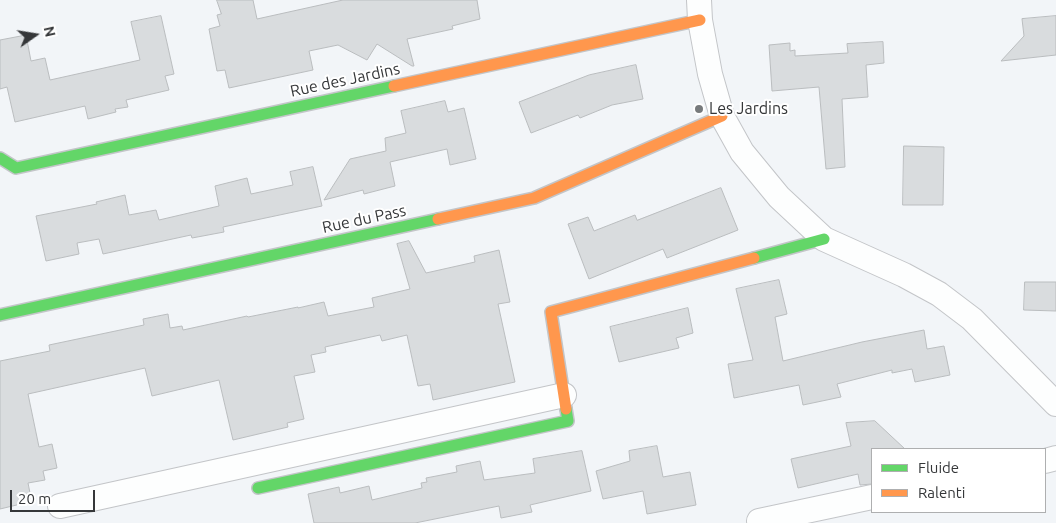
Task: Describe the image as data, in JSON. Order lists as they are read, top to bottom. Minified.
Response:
{"streets":{"street":["Rue des Jardins","Rue du Pass"]},"places":["Les Jardins"],"legend":["Fluide","Ralenti"],"scale_bar":"20 m","north":"right"}
